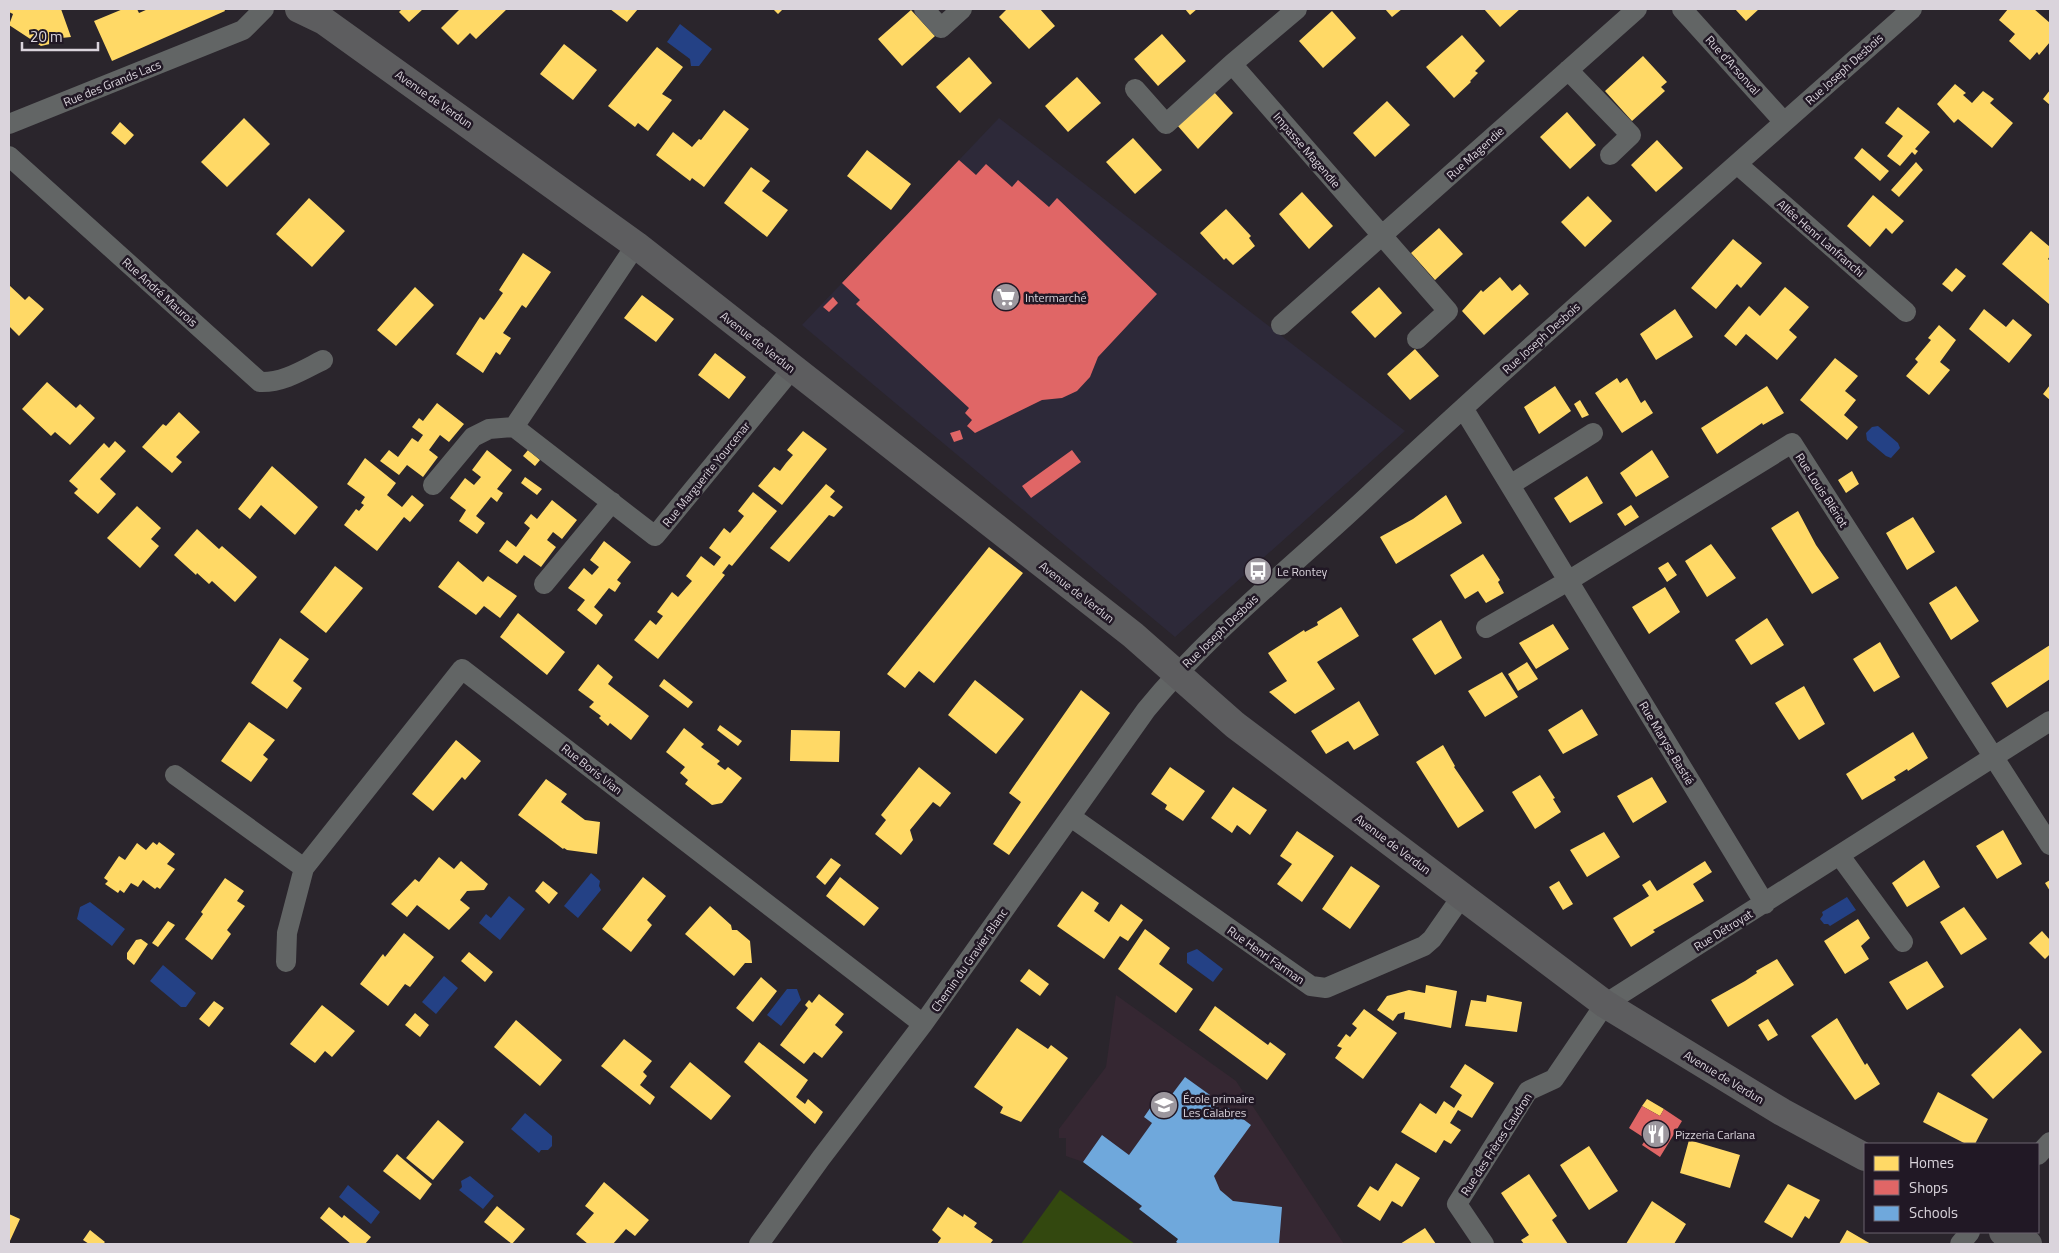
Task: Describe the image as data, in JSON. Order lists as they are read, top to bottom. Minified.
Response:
{"streets":{"main road":["Avenue de Verdun"],"street":["Rue d'Arsonval","Rue Joseph Desbois","Rue des Grands Lacs","Impasse Magendie","Rue Magendie","Allée Henri Lanfranchi","Rue André Maurois","Rue Marguerite Yourcenar","Rue Louis Blériot","Rue Maryse Bastié","Rue Boris Vian","Rue Détroyat","Rue Henri Farman","Chemin du Gravier Blanc","Rue des Frères Caudron"]},"crossings":[["Rue d'Arsonval","Rue Joseph Desbois"],["Rue Joseph Desbois","Avenue de Verdun"],["Rue Joseph Desbois","Allée Henri Lanfranchi"],["Rue Joseph Desbois","Rue Maryse Bastié"],["Rue Joseph Desbois","Chemin du Gravier Blanc"],["Avenue de Verdun","Rue Marguerite Yourcenar"],["Avenue de Verdun","Rue Détroyat"],["Avenue de Verdun","Rue Henri Farman"],["Avenue de Verdun","Chemin du Gravier Blanc"],["Avenue de Verdun","Rue des Frères Caudron"],["Impasse Magendie","Rue Magendie"],["Rue Louis Blériot","Rue Maryse Bastié"],["Rue Louis Blériot","Rue Détroyat"],["Rue Maryse Bastié","Rue Détroyat"],["Rue Boris Vian","Chemin du Gravier Blanc"],["Rue Détroyat","Rue des Frères Caudron"],["Rue Henri Farman","Chemin du Gravier Blanc"]],"places":{"supermarket":["Intermarché"],"bus stop":["Le Rontey"],"school or university":["École primaire Les Calabres"],"restaurant":["Pizzeria Carlana"]},"legend":["Homes","Shops","Schools"],"scale_bar":"20 m"}
